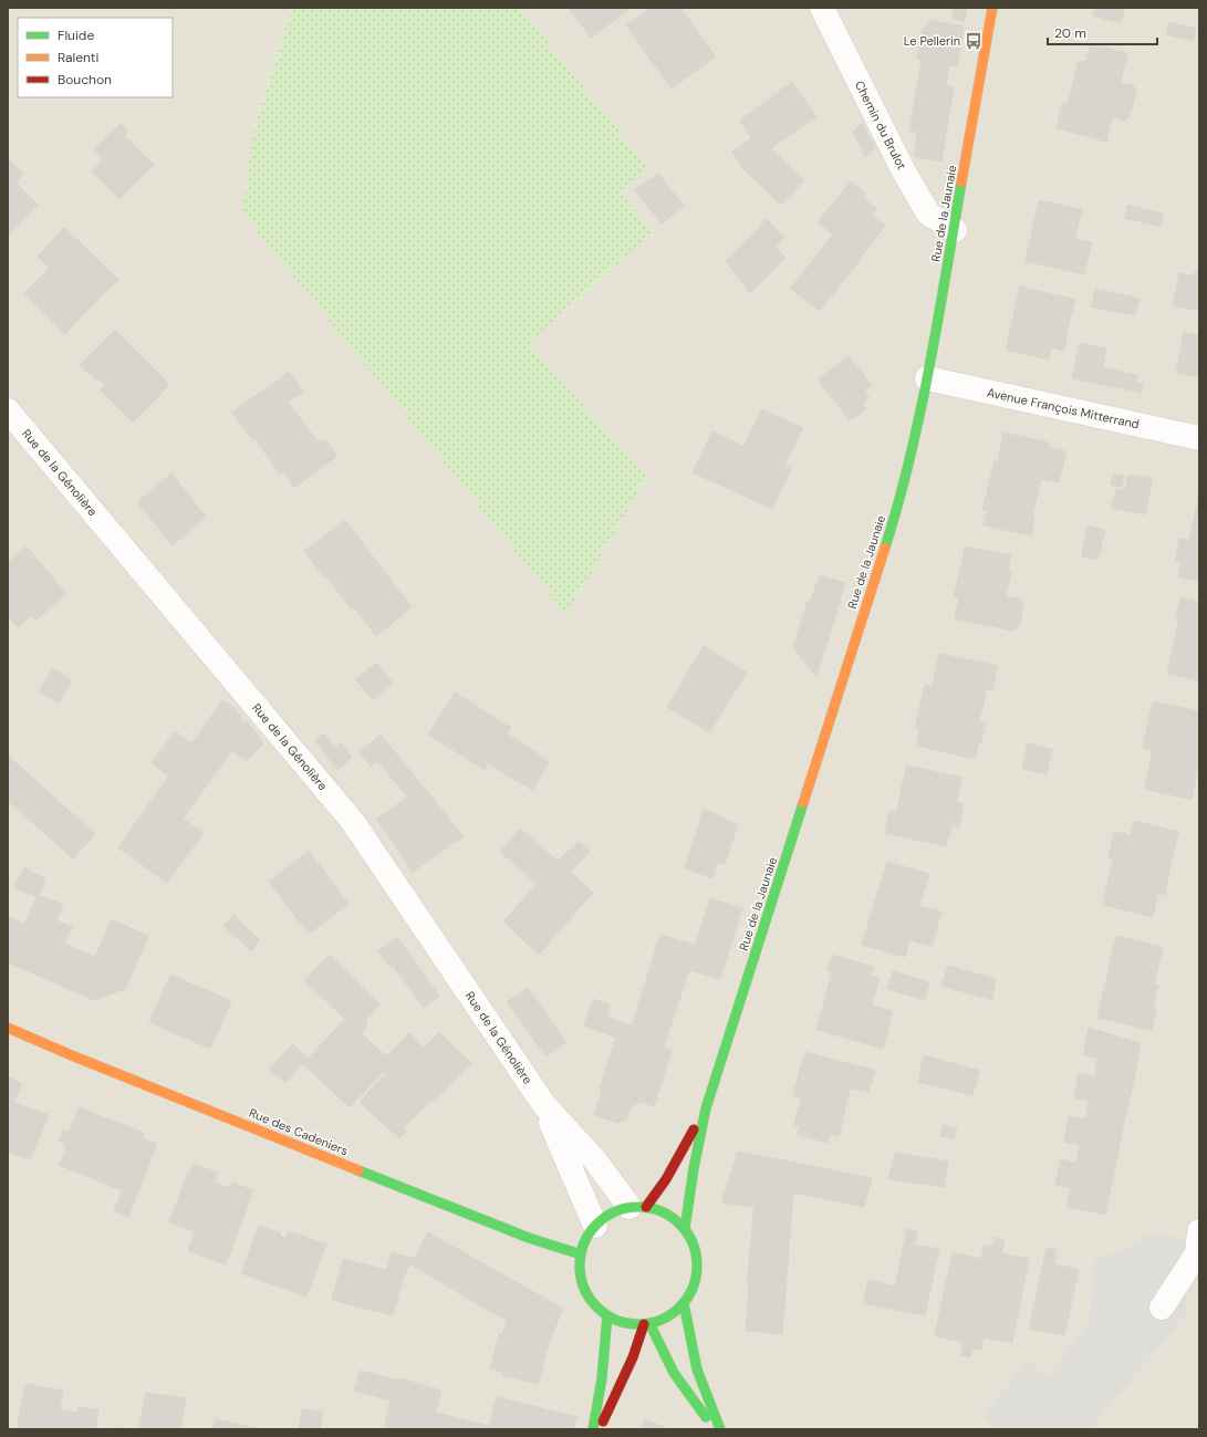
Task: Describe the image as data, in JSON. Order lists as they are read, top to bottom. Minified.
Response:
{"streets":{"main road":["Rue de la Jaunaie","Rue des Cadeniers"],"street":["Chemin du Brulot","Avenue François Mitterrand","Rue de la Génolière"]},"crossings":[["Chemin du Brulot","Rue de la Jaunaie"],["Rue de la Jaunaie","Avenue François Mitterrand"],["Rue de la Jaunaie","Rue de la Génolière"],["Rue de la Jaunaie","Rue des Cadeniers"],["Rue de la Génolière","Rue des Cadeniers"]],"places":{"bus stop":["Le Pellerin"]},"legend":["Fluide","Ralenti","Bouchon"],"scale_bar":"20 m"}
